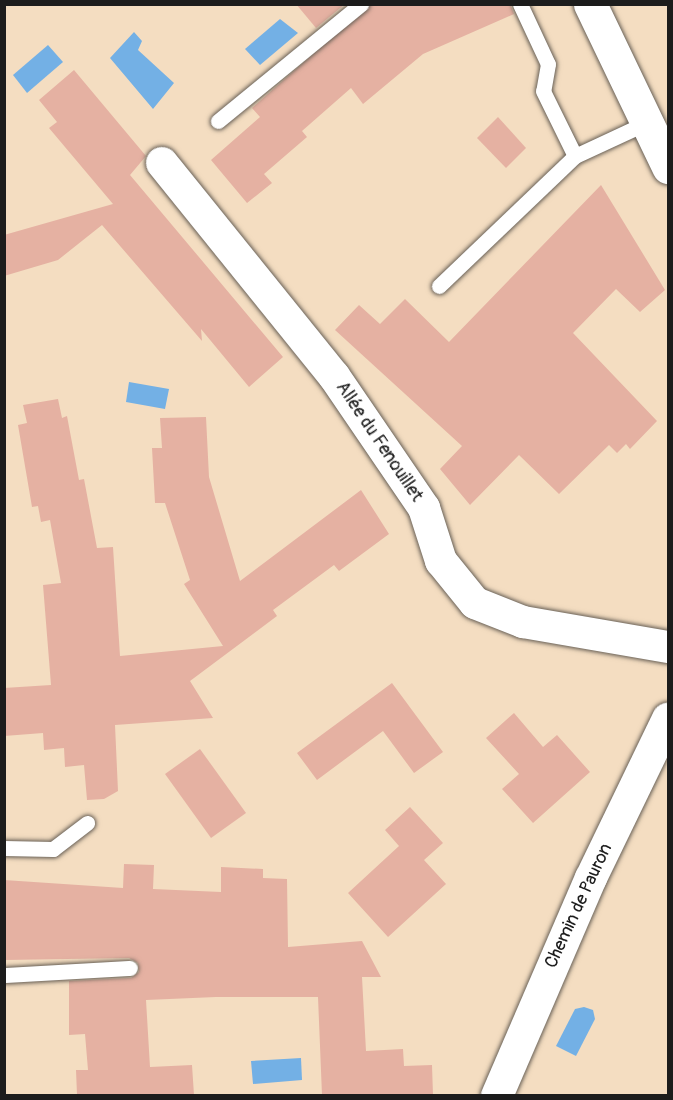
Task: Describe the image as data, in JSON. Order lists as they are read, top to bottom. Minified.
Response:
{"streets":{"street":["Allée du Fenouillet","Chemin de Pauron"]}}
